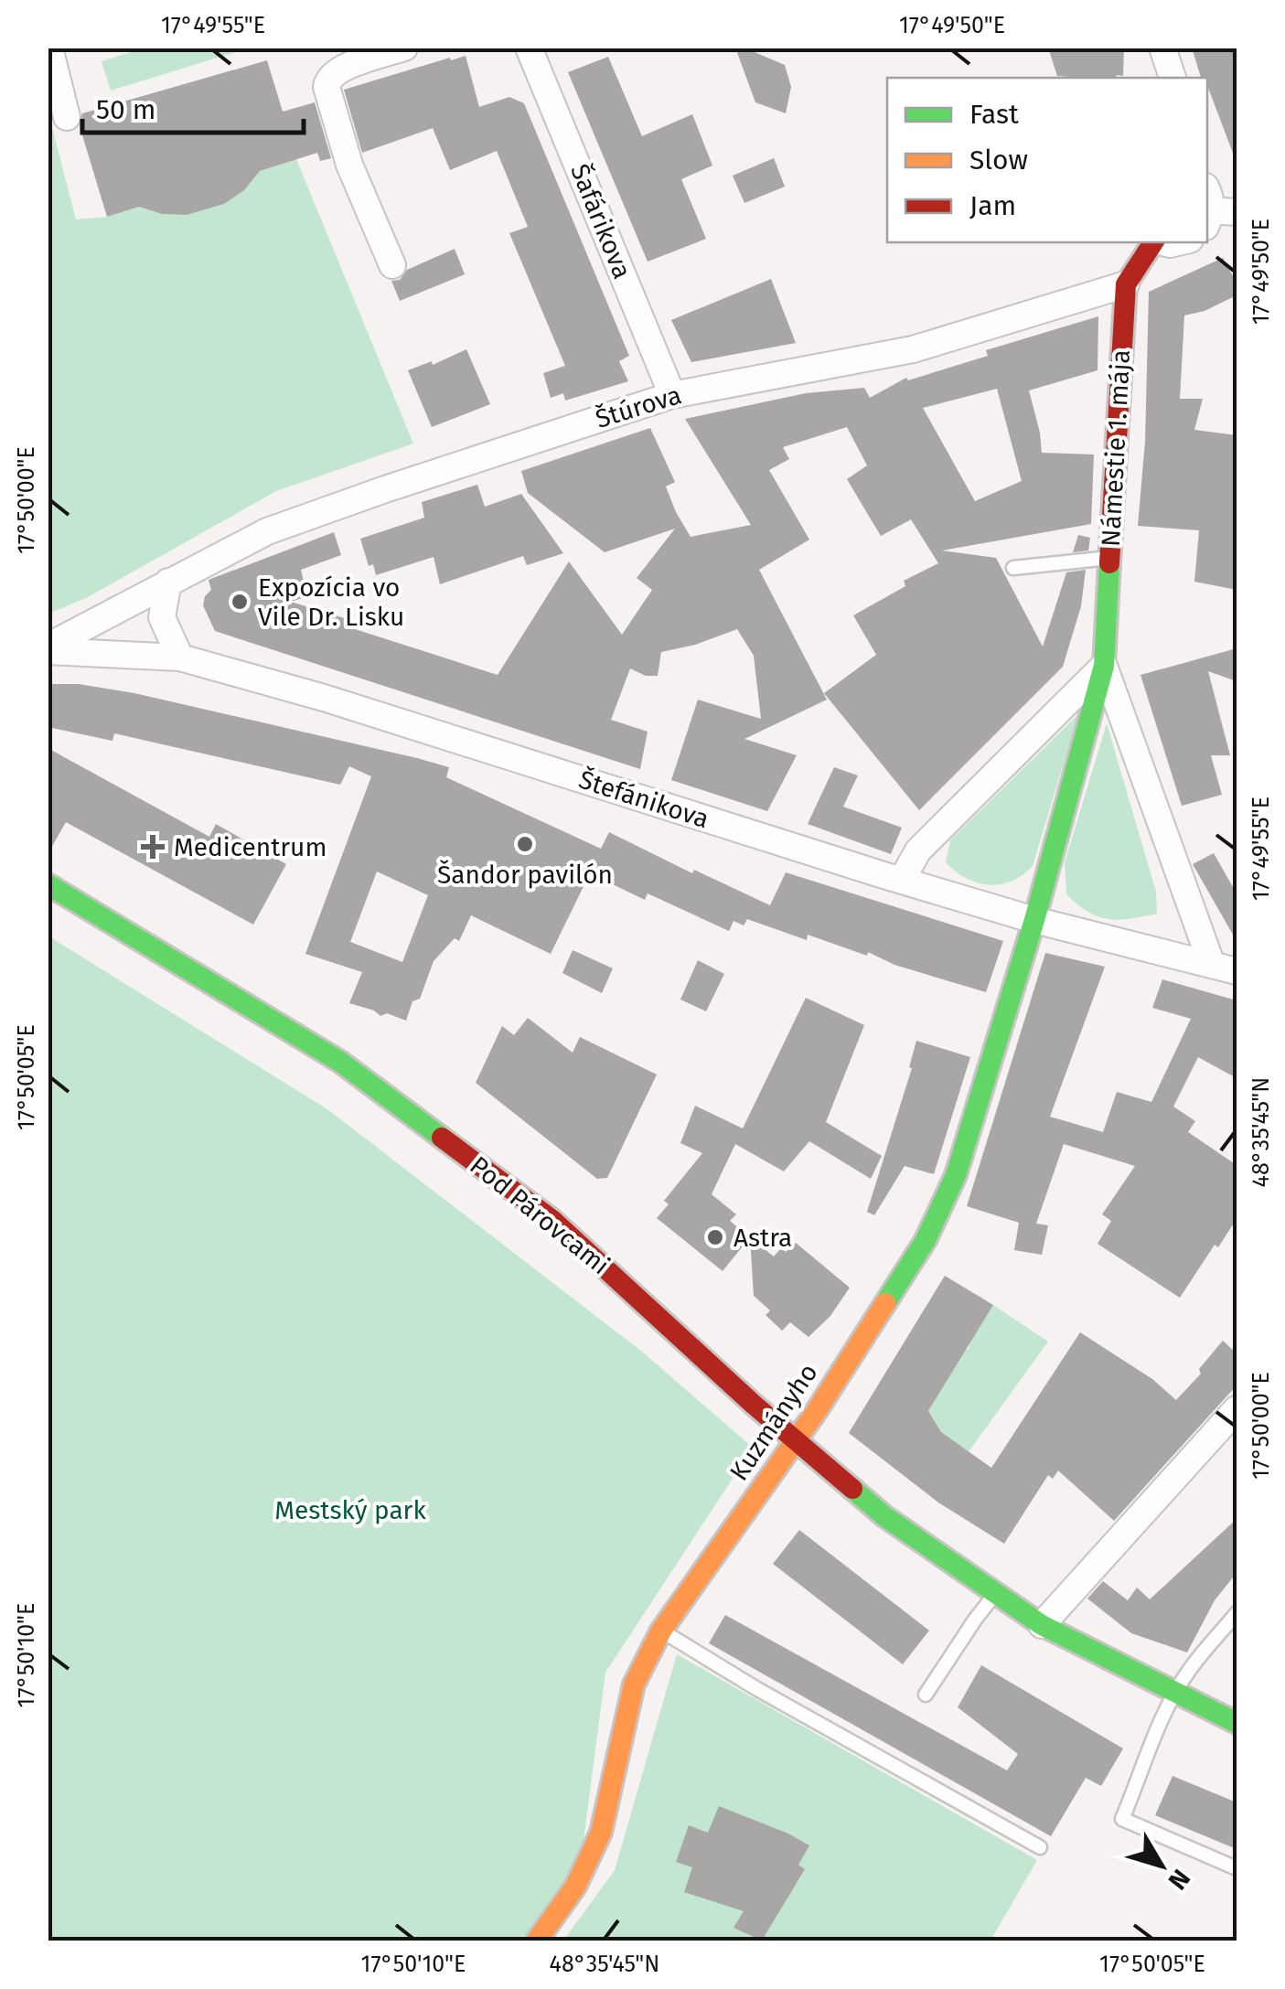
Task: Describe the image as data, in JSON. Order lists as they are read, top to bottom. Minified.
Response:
{"streets":{"street":["Šafárikova","Štúrova","Námestie 1. mája","Štefánikova","Pod Párovcami","Kuzmányho"]},"crossings":[["Šafárikova","Štúrova"],["Štúrova","Námestie 1. mája"],["Štúrova","Štefánikova"],["Námestie 1. mája","Štefánikova"],["Námestie 1. mája","Kuzmányho"],["Štefánikova","Kuzmányho"],["Pod Párovcami","Kuzmányho"]],"parks":["Mestský park"],"places":{"other":["Expozícia vo Vile Dr. Lisku","Šandor pavilón","Astra"],"health":["Medicentrum"]},"legend":["Fast","Slow","Jam"],"scale_bar":"50 m","north":"bottom right","coordinates":["17°49'55\"E","17°49'50\"E","17°50'00\"E","17°50'05\"E","48°35'45\"N","17°50'10\"E"]}
